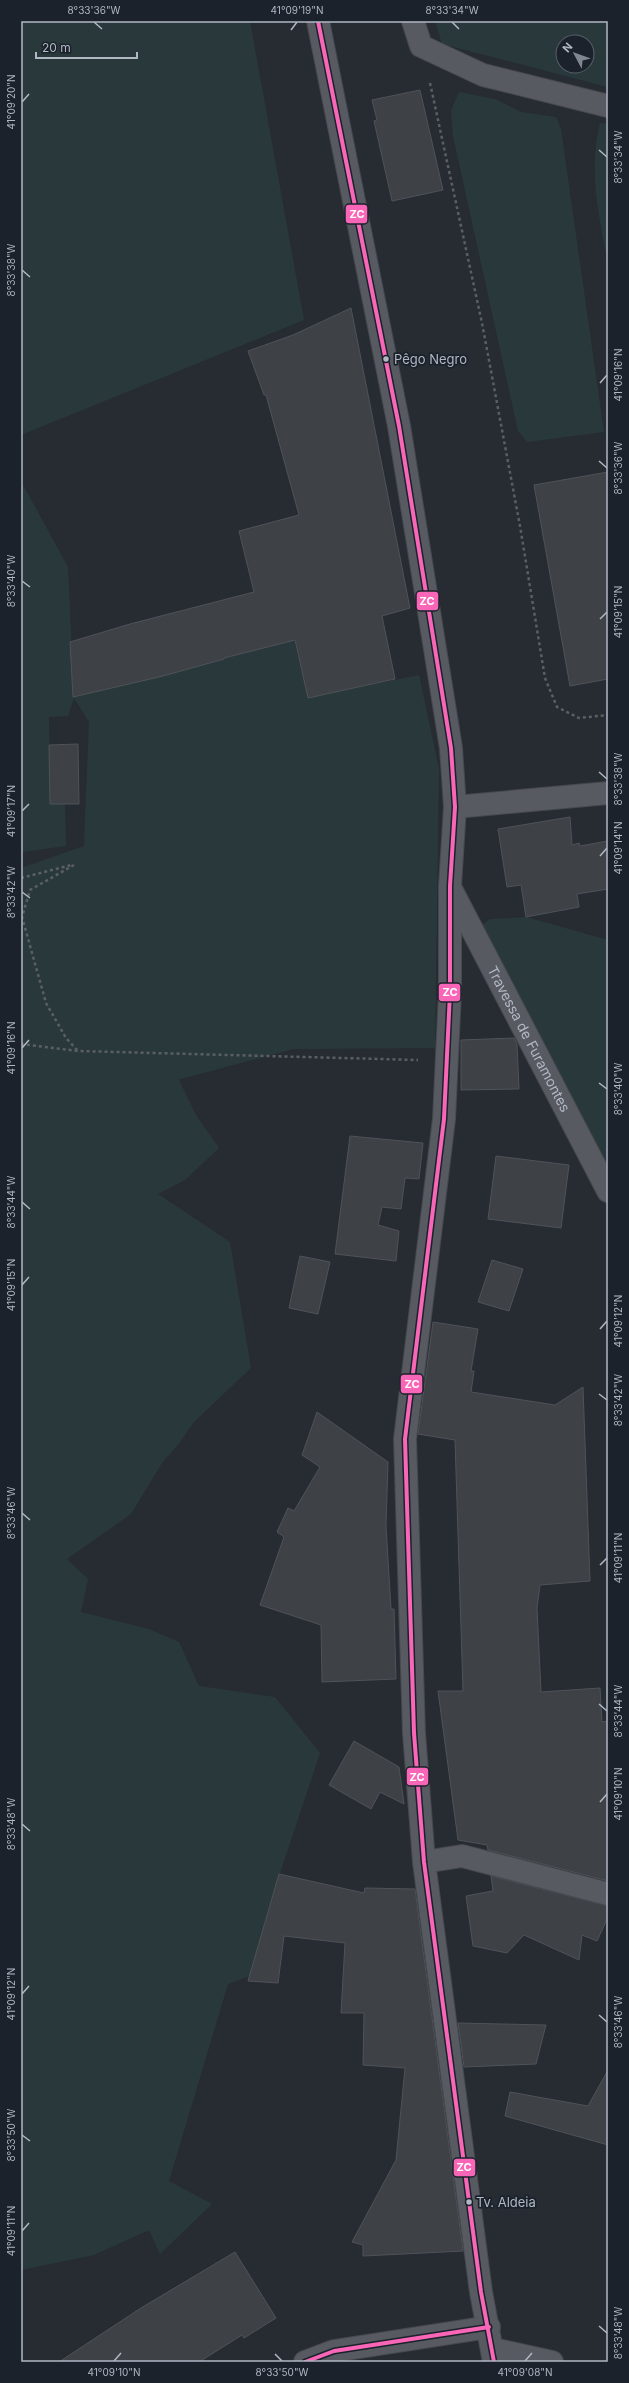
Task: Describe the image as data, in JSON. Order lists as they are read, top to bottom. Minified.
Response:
{"streets":{"street":["Travessa de Furamontes"]},"places":["Pêgo Negro","Tv. Aldeia"],"lines":["transit line ZC"],"scale_bar":"20 m","north":"top left","coordinates":["8°33'36\"W","41°09'19\"N","8°33'34\"W","41°09'20\"N","8°33'38\"W","41°09'16\"N","8°33'40\"W","41°09'15\"N","41°09'17\"N","41°09'14\"N","8°33'42\"W","8°33'44\"W","41°09'12\"N","8°33'46\"W","41°09'11\"N","41°09'10\"N","8°33'48\"W","8°33'50\"W","41°09'08\"N"]}
